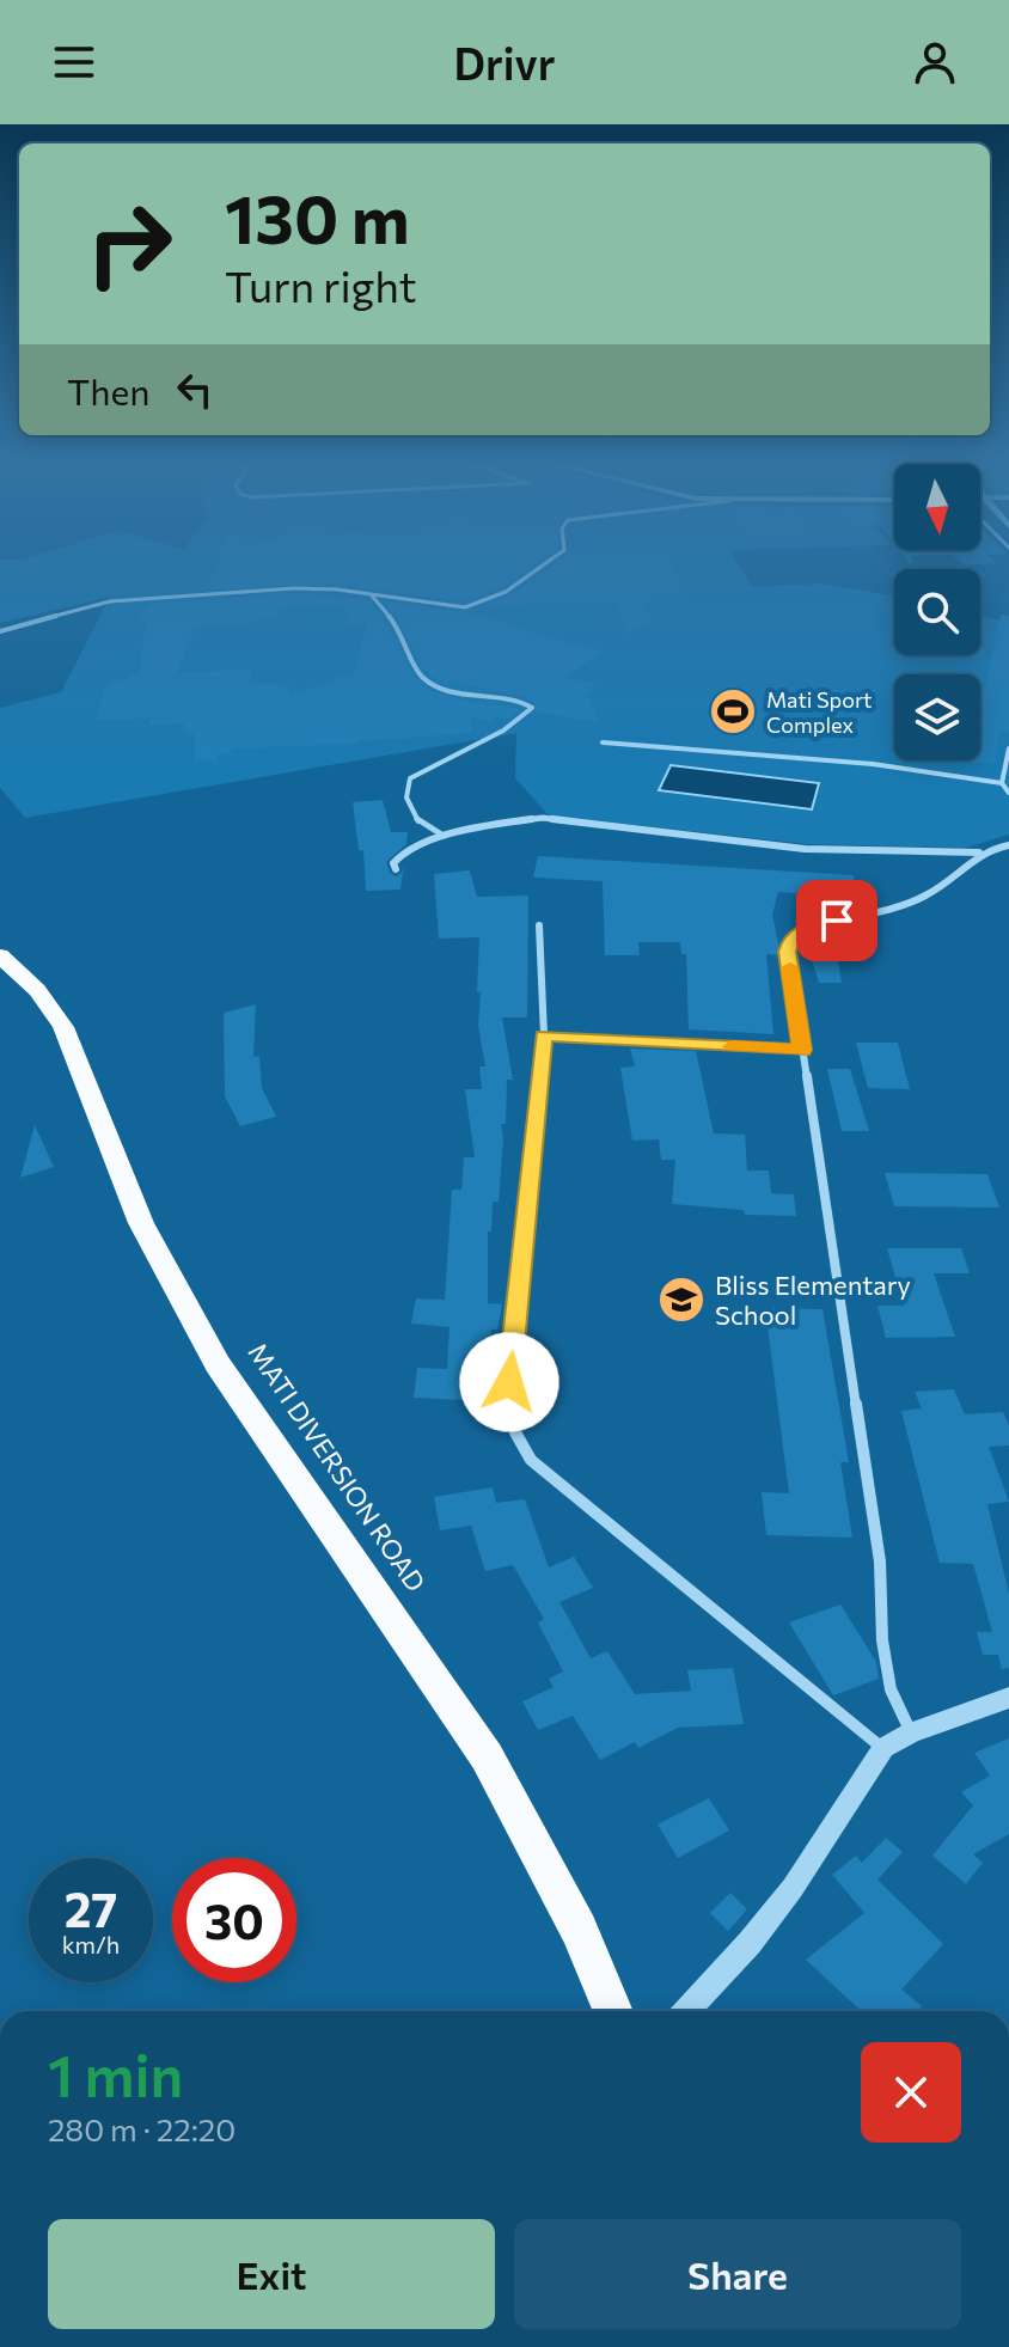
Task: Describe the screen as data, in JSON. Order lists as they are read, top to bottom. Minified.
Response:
{"streets":{"highway":["MATI DIVERSION ROAD"]},"places":{"sports":["Mati Sport Complex"],"school or university":["Bliss Elementary School"]},"north":"bottom","page":{"header":"Drivr","turn":["130 m","Turn right"],"then":"Then","speed":"27 km/h","limit":"30","heading":["1 min","280 m · 22:20"],"buttons":["Exit","Share"]}}
